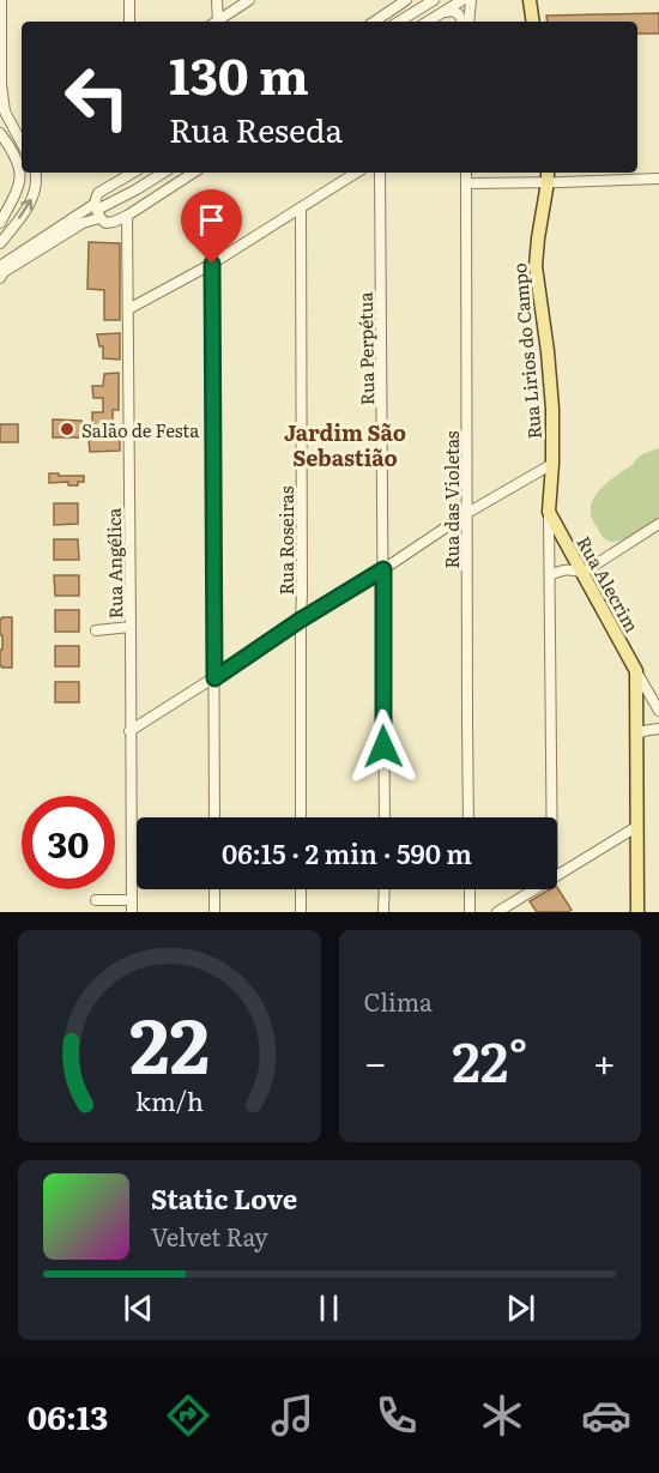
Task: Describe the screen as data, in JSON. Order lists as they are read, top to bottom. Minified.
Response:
{"streets":{"main road":["Rua Lirios do Campo","Rua Alecrim"],"street":["Rua Perpétua","Rua das Violetas","Rua Roseiras","Rua Angélica"]},"crossings":[["Rua Lirios do Campo","Rua Alecrim"]],"districts":["Jardim São Sebastião"],"places":["Salão de Festa"],"page":{"turn":["130 m","Rua Reseda"],"limit":"30","trip":"06:15 · 2 min · 590 m","tile":"Clima","heat":["−","22°","+"],"song":["Static Love","Velvet Ray"],"tabs":"06:13","gauge":["22","km/h"]}}
